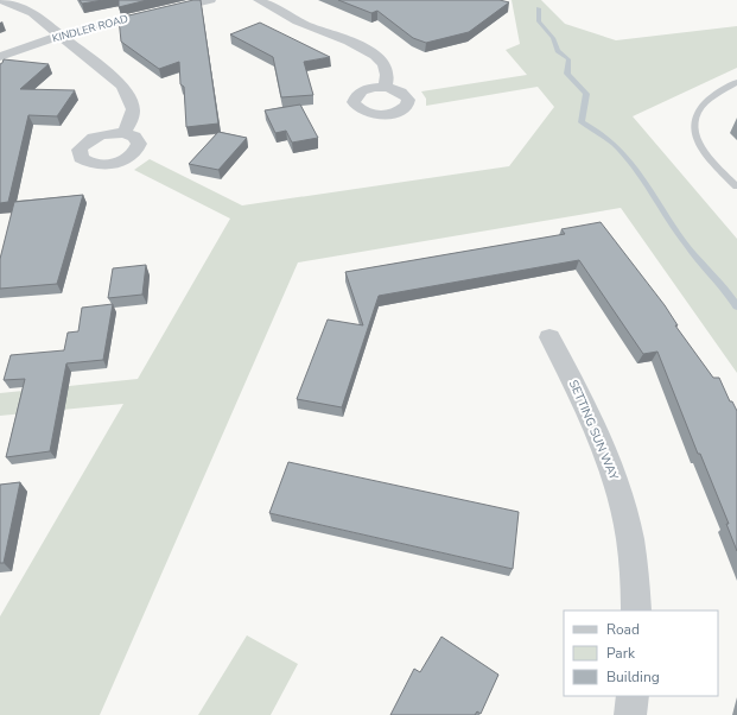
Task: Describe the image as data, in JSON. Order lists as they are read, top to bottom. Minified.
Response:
{"streets":{"street":["KINDLER ROAD","SETTING SUN WAY"]},"legend":["Road","Park","Building"]}
